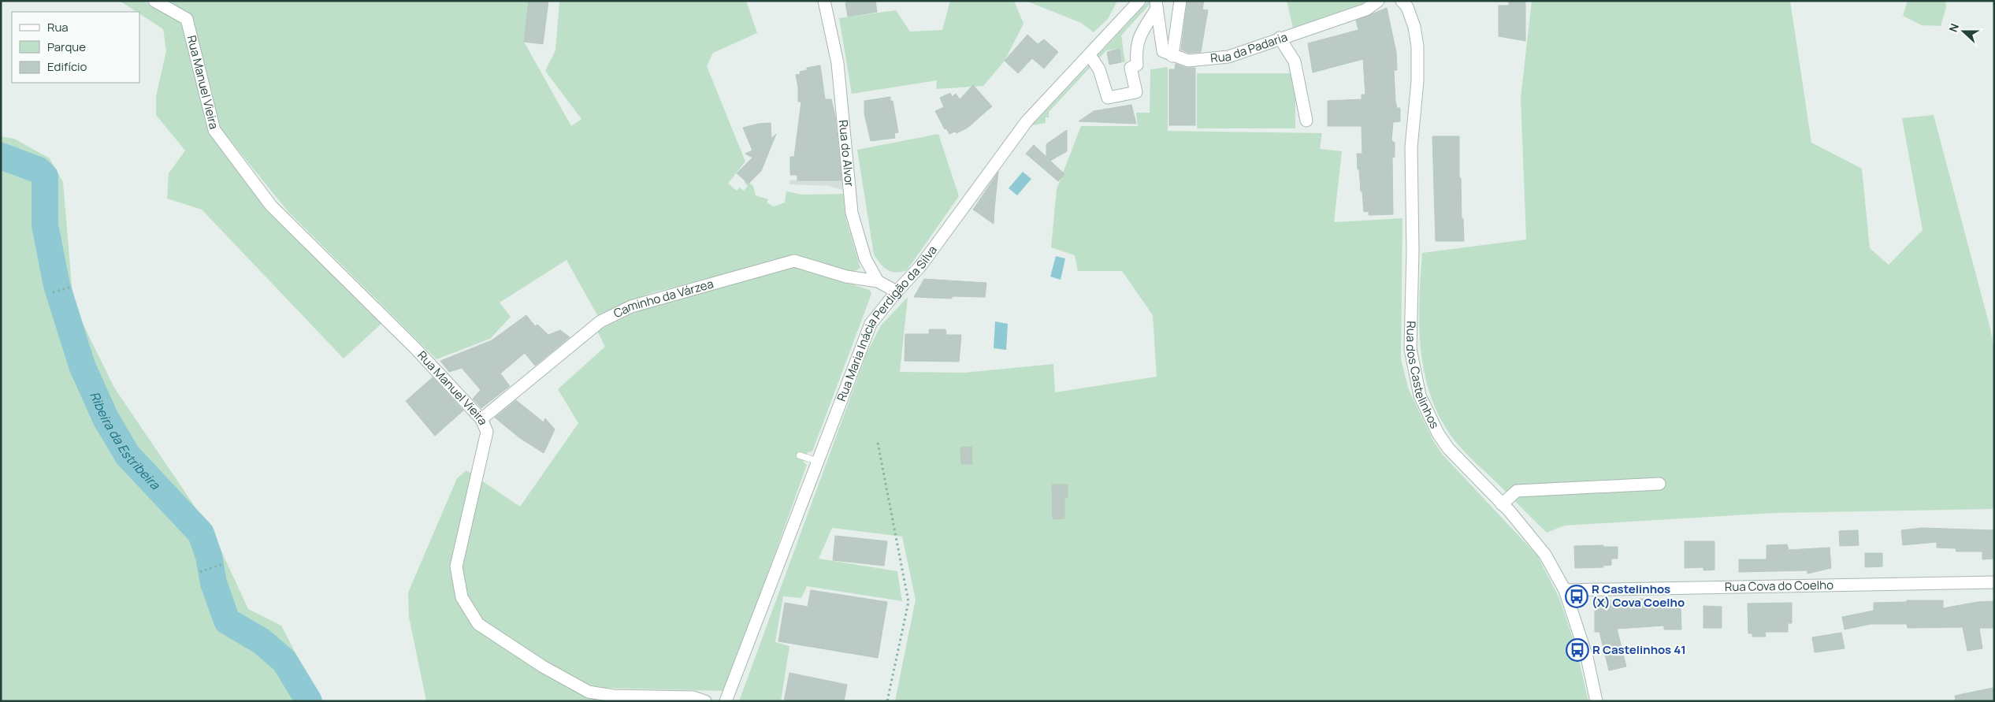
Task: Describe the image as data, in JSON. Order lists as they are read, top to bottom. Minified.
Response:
{"streets":{"street":["Rua da Padaria","Rua Manuel Vieira","Rua do Alvor","Caminho da Várzea","Rua Maria Inácia Perdigão da Silva","Rua dos Castelinhos","Rua Cova do Coelho"]},"crossings":[["Rua Manuel Vieira","Caminho da Várzea"],["Rua do Alvor","Caminho da Várzea"],["Rua dos Castelinhos","Rua Cova do Coelho"]],"water":["Ribeira da Estribeira"],"places":{"bus stop":["R Castelinhos (X) Cova Coelho","R Castelinhos 41"]},"legend":["Rua","Parque","Edifício"],"north":"left"}
